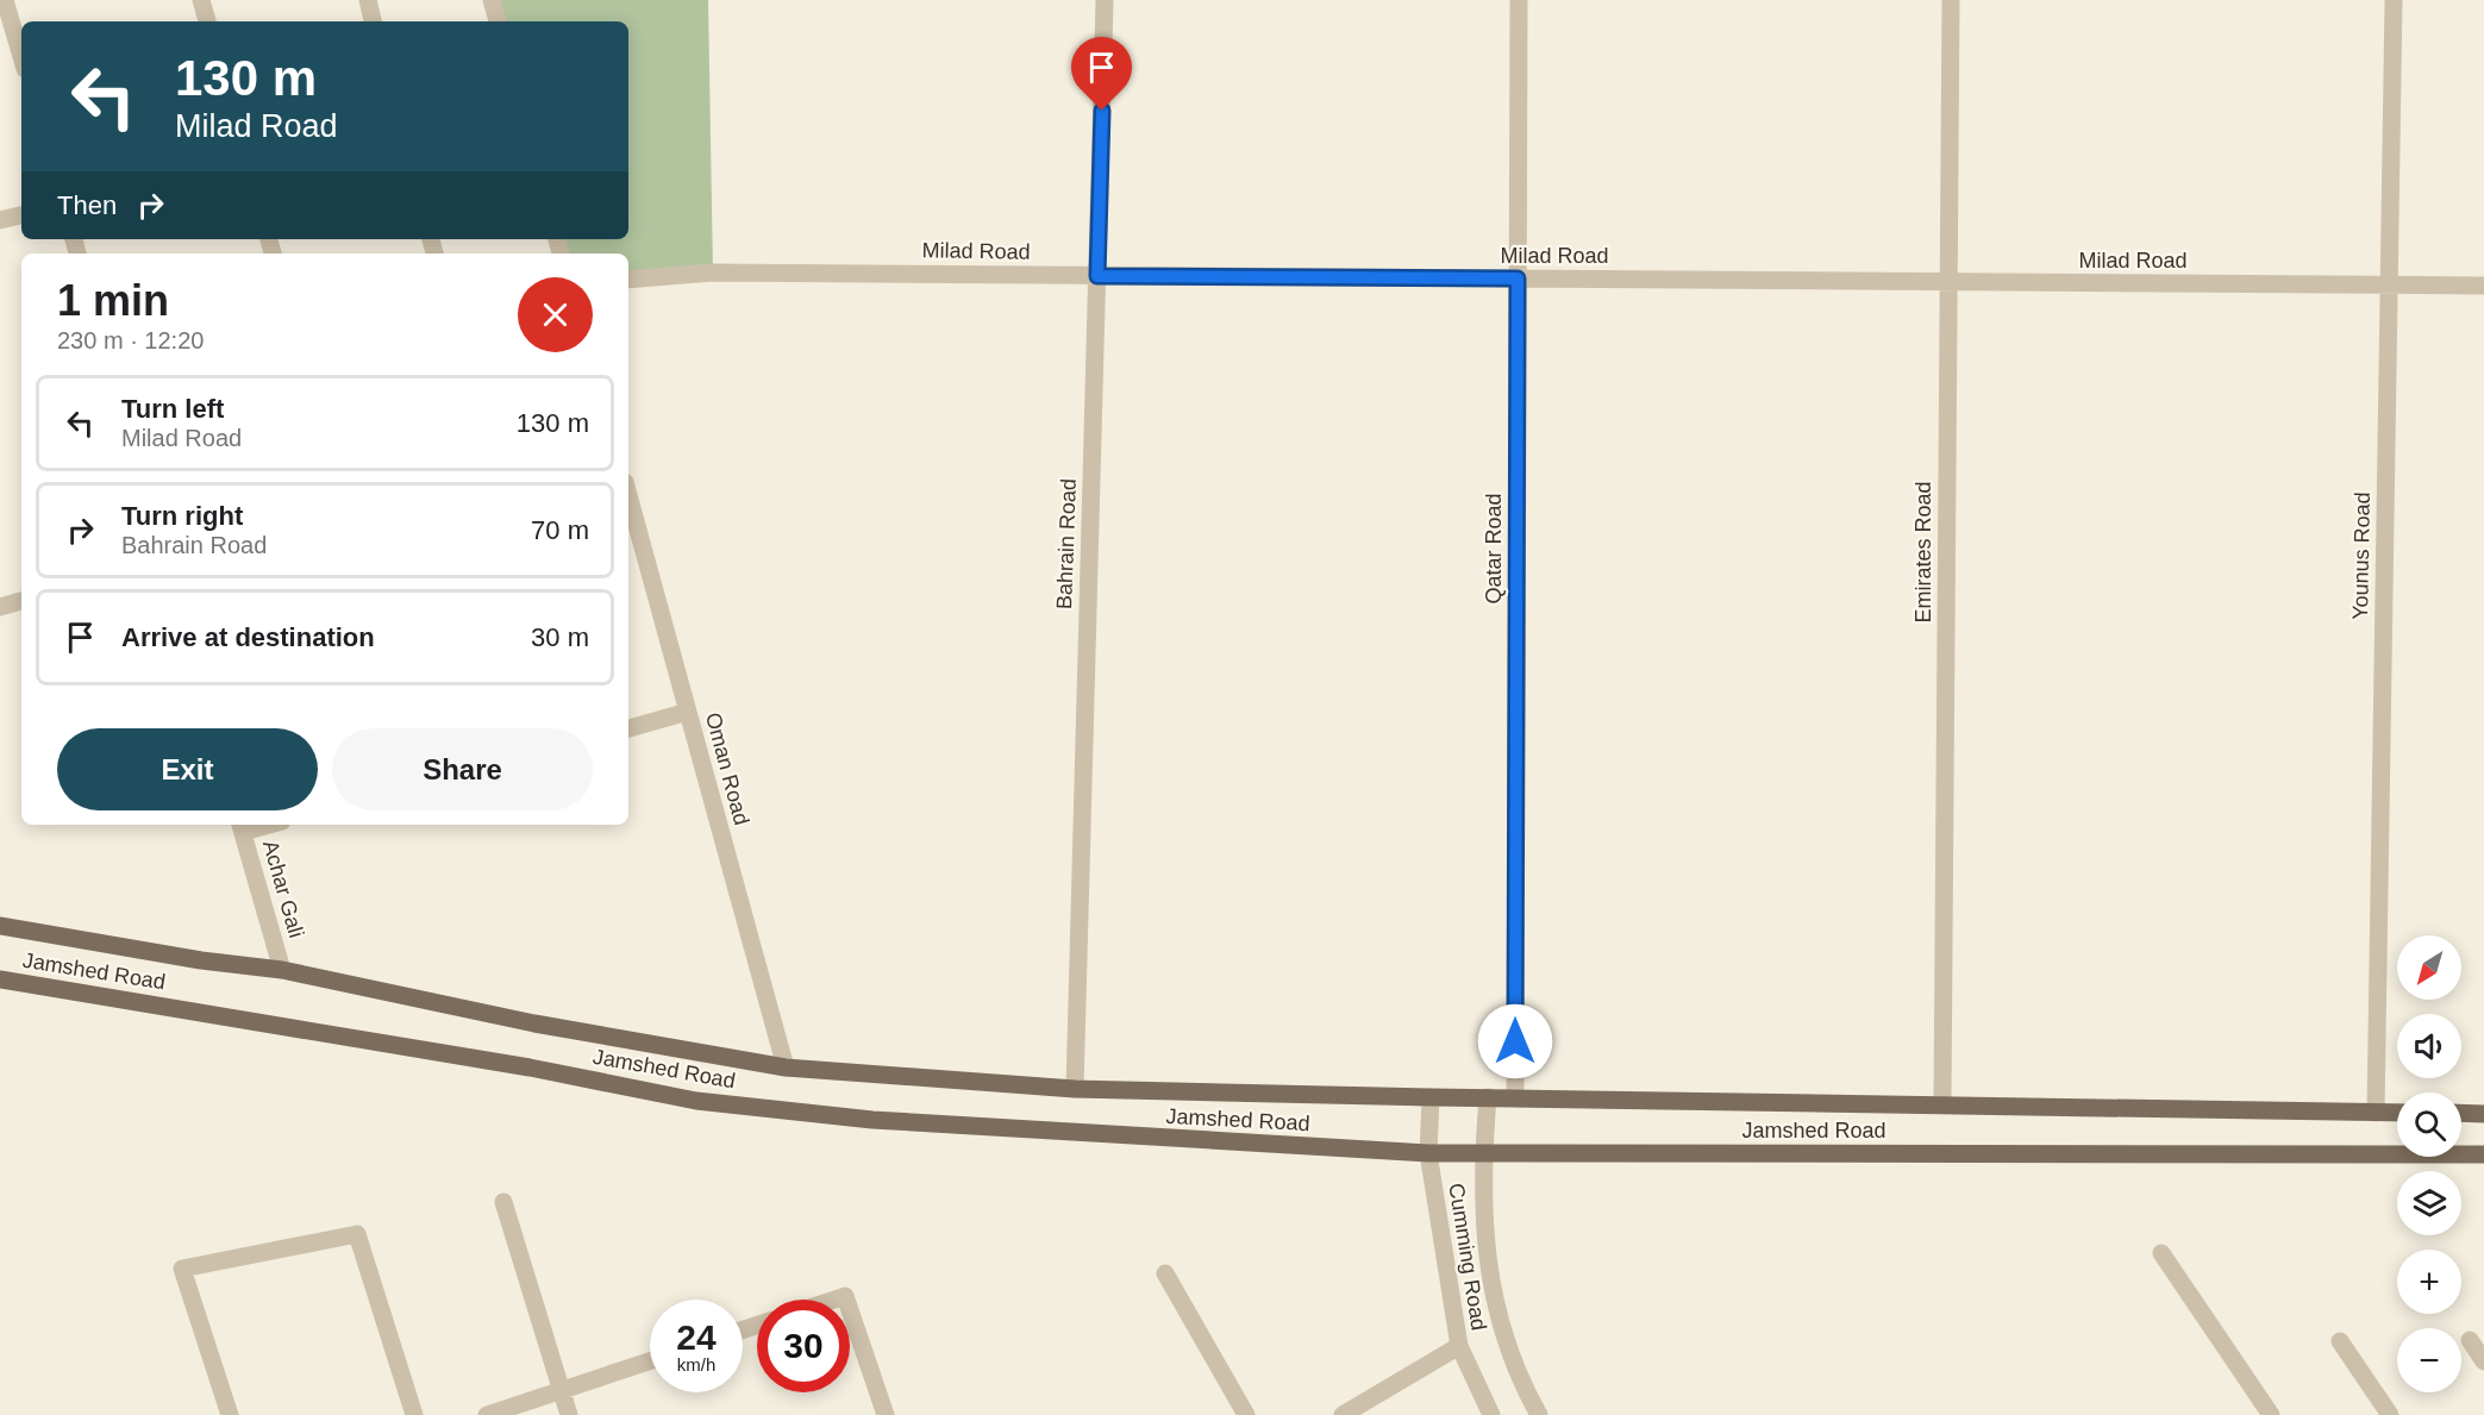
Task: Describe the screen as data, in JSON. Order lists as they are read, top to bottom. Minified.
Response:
{"streets":{"main road":["Jamshed Road"],"street":["Milad Road","Bahrain Road","Qatar Road","Emirates Road","Younus Road","Oman Road","Achar Gali","Cumming Road"]},"crossings":[["Milad Road","Bahrain Road"],["Milad Road","Qatar Road"],["Milad Road","Emirates Road"],["Milad Road","Younus Road"],["Bahrain Road","Jamshed Road"],["Qatar Road","Jamshed Road"],["Emirates Road","Jamshed Road"],["Younus Road","Jamshed Road"],["Oman Road","Jamshed Road"],["Achar Gali","Jamshed Road"],["Jamshed Road","Cumming Road"]],"north":"bottom left","page":{"turn":["130 m","Milad Road"],"then":"Then","heading":["1 min","230 m · 12:20"],"list":[{"name":"Turn left","note":"Milad Road","value":"130 m"},{"name":"Turn right","note":"Bahrain Road","value":"70 m"},{"name":"Arrive at destination","value":"30 m"}],"buttons":["Exit","Share"],"map_buttons":["+","−"],"speed":"24 km/h","limit":"30"}}
